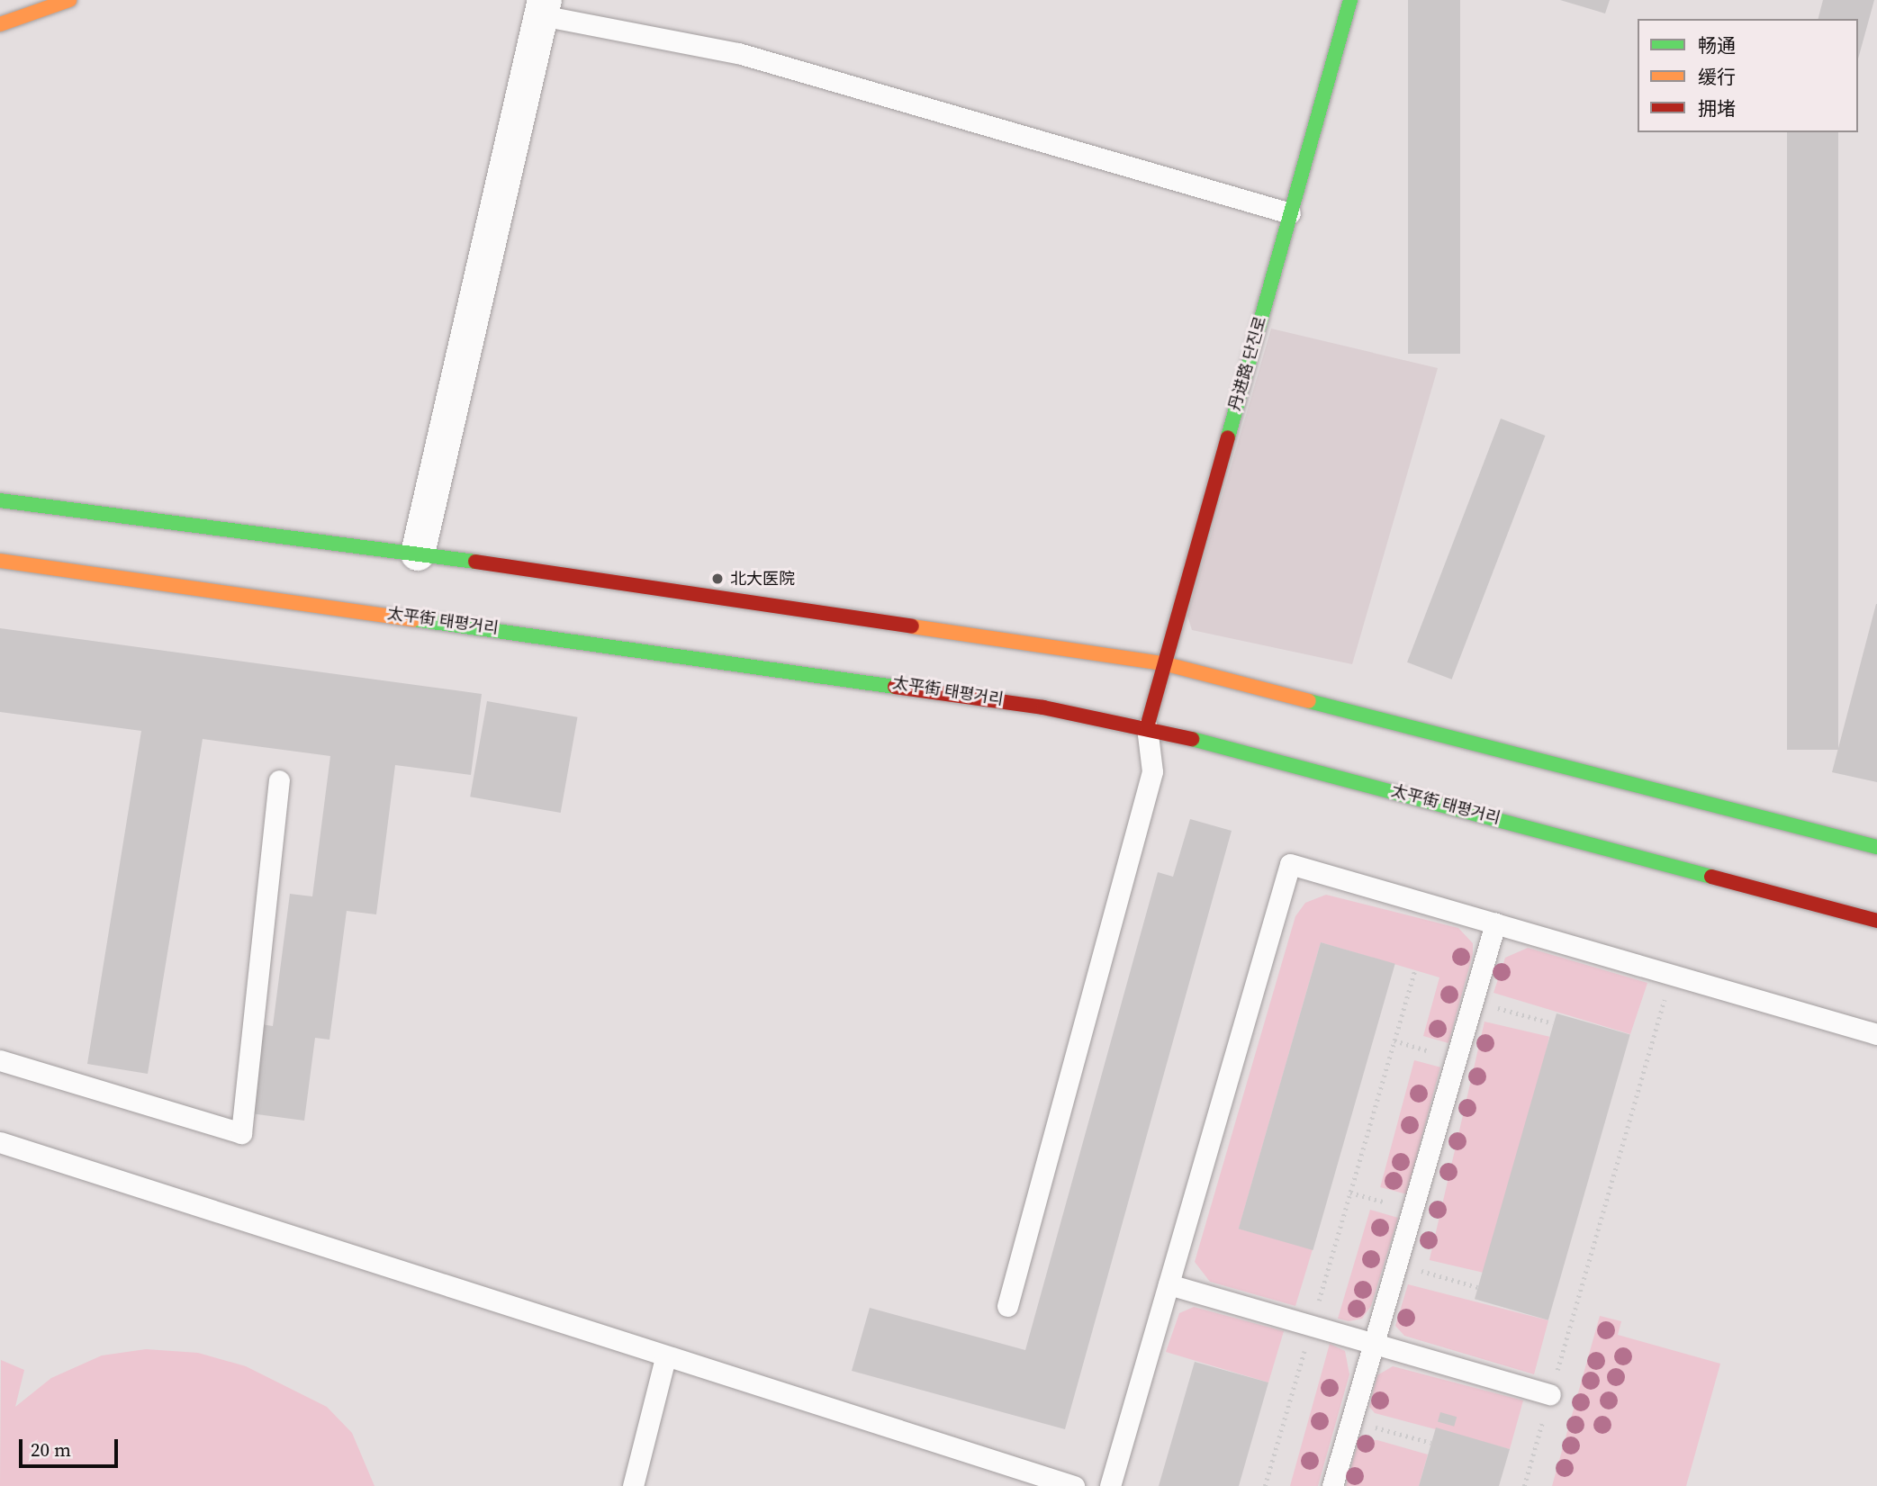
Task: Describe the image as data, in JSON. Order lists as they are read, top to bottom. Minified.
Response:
{"streets":{"main road":["丹进路 단진로","太平街 태평거리"]},"crossings":[["丹进路 단진로","太平街 태평거리"]],"places":["北大医院"],"legend":["畅通","缓行","拥堵"],"scale_bar":"20 m"}
